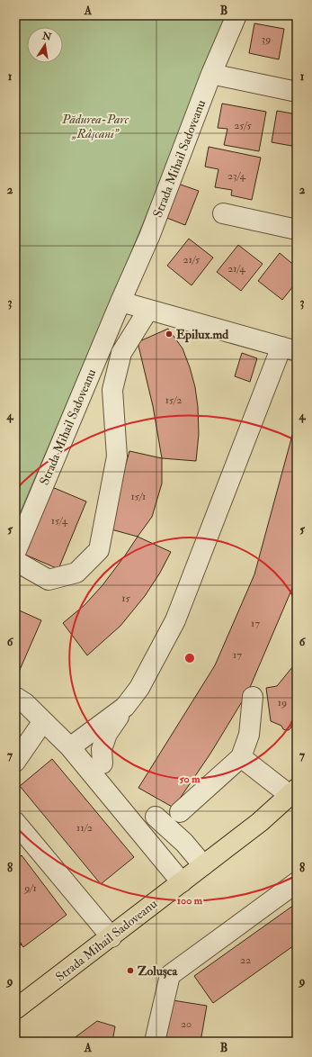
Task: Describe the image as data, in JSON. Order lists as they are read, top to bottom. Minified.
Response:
{"streets":{"main road":["Strada Mihail Sadoveanu"]},"parks":["Pădurea-Parc „Râșcani”"],"places":["Epilux.md","Zolușca"],"house_numbers":["39","25/5","23/4","21/5","21/4","15/2","15/1","15/4","15","17","17","19","11/2","9/1","22","20"],"north":"top","grid":{"columns":["A","B"],"rows":["1","2","3","4","5","6","7","8","9"]},"rings":["50 m","100 m"]}
